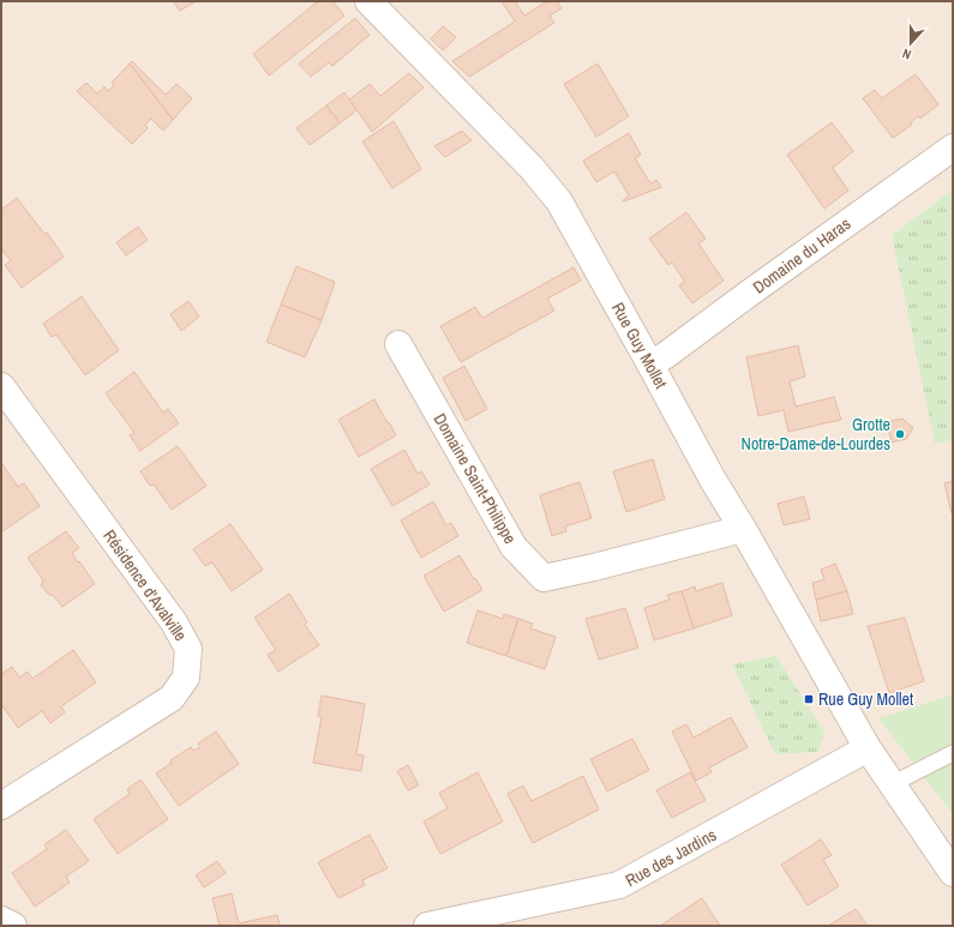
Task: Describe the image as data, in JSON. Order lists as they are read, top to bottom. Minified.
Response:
{"streets":{"street":["Domaine du Haras","Rue Guy Mollet","Domaine Saint-Philippe","Résidence d'Avalville","Rue des Jardins"]},"crossings":[["Domaine du Haras","Rue Guy Mollet"],["Rue Guy Mollet","Domaine Saint-Philippe"],["Rue Guy Mollet","Rue des Jardins"]],"places":{"other":["Grotte Notre-Dame-de-Lourdes"],"transit":["Rue Guy Mollet"]},"north":"bottom"}
